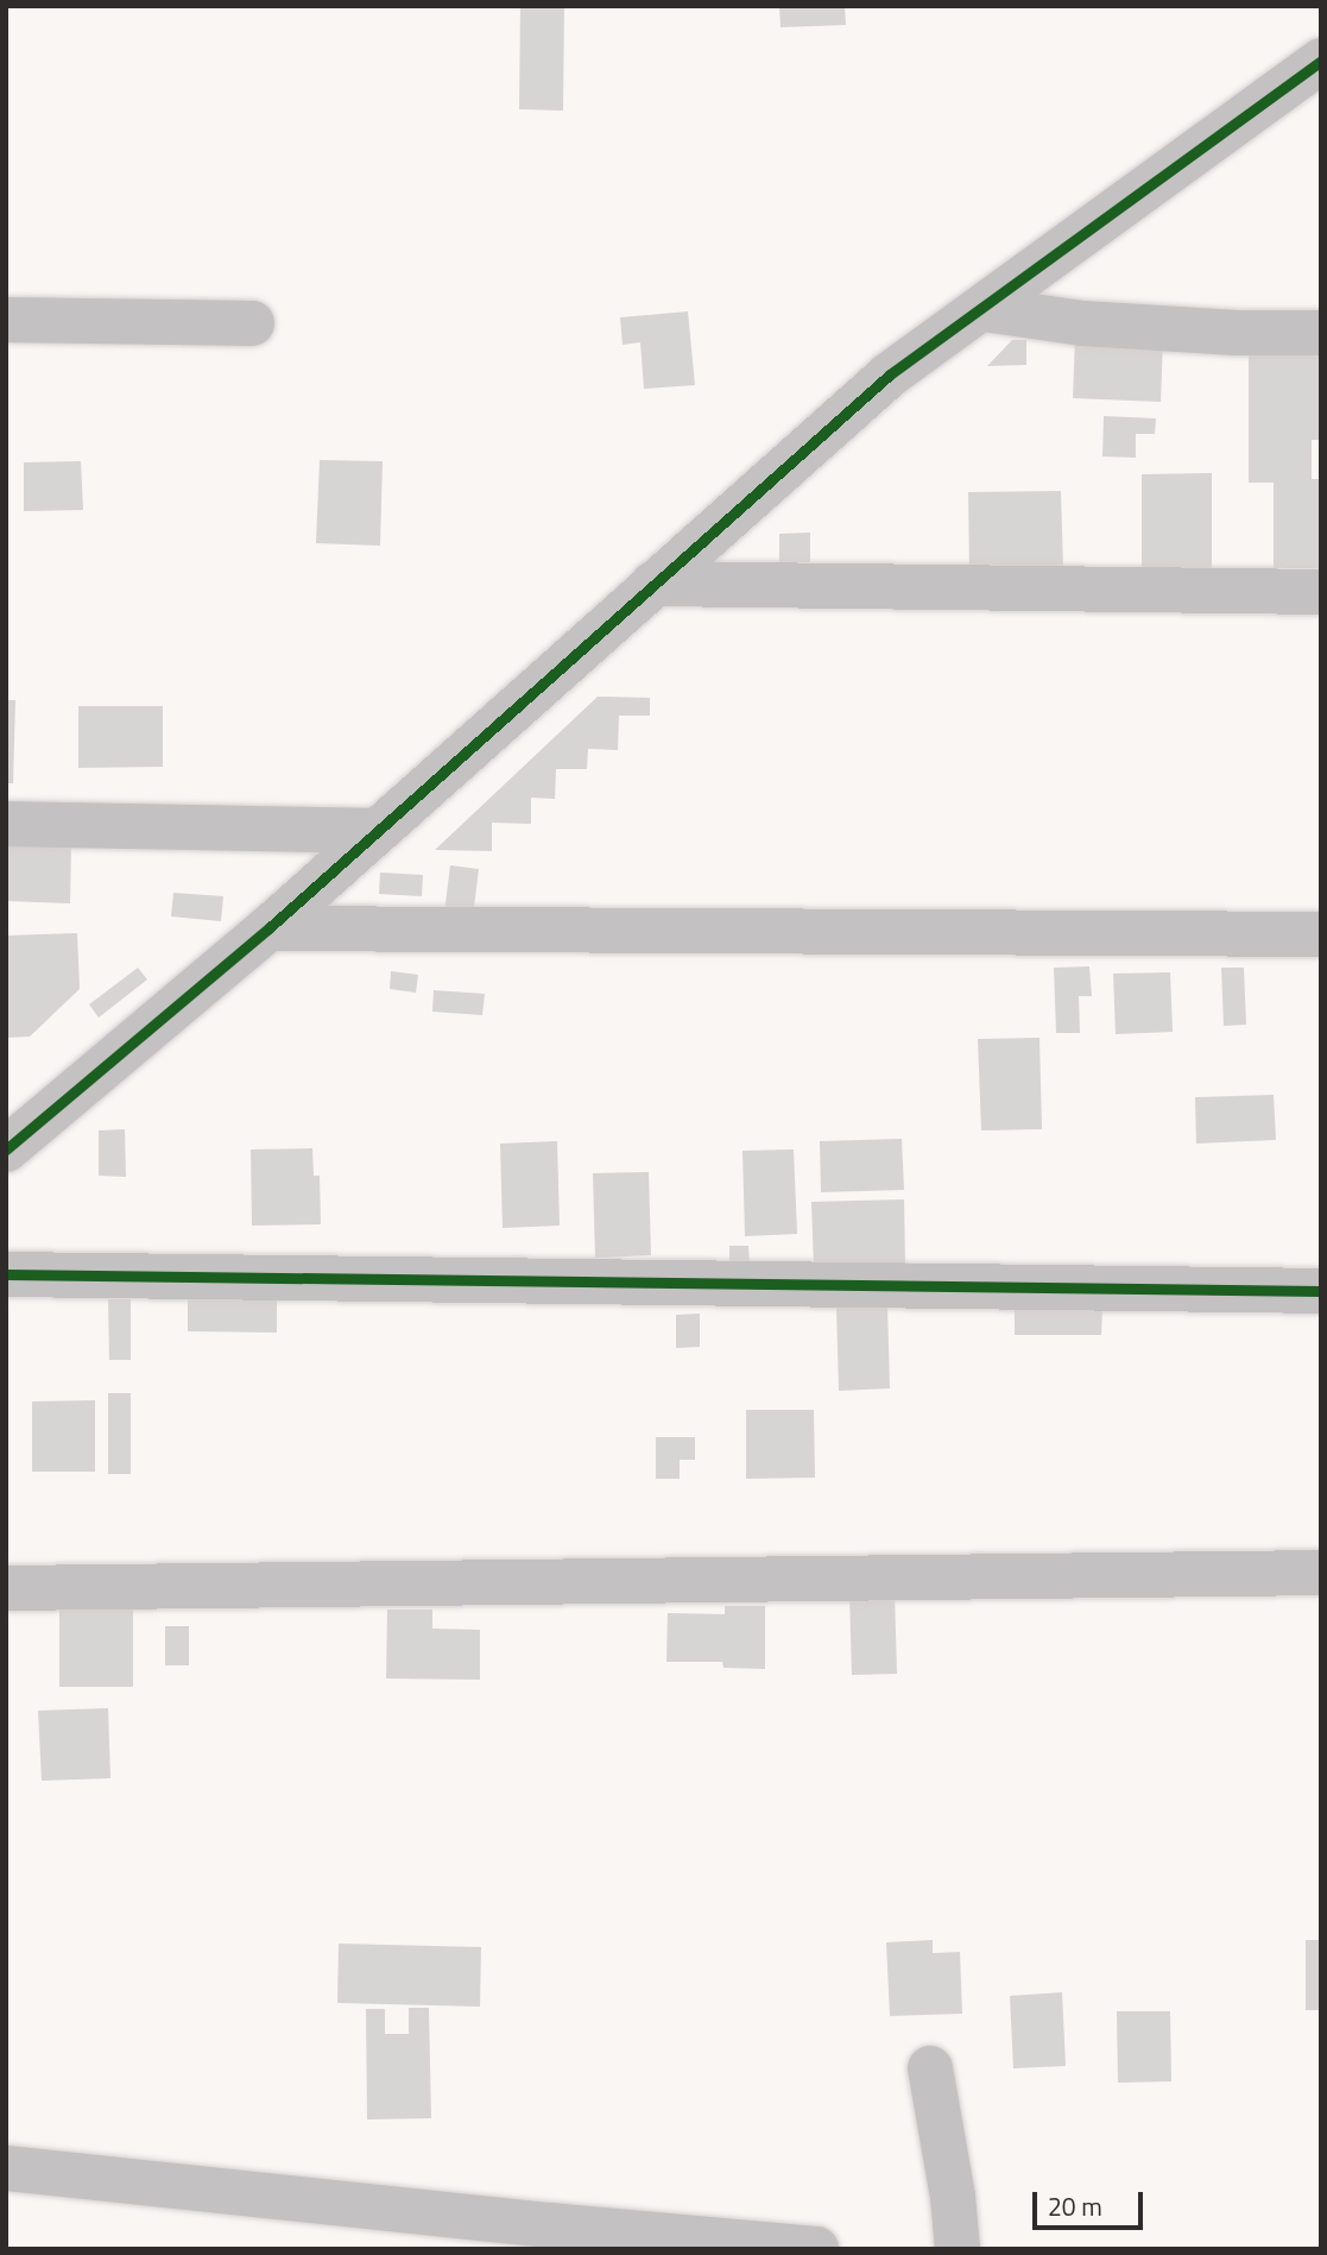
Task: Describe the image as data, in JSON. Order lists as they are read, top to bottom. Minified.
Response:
{"scale_bar":"20 m"}
